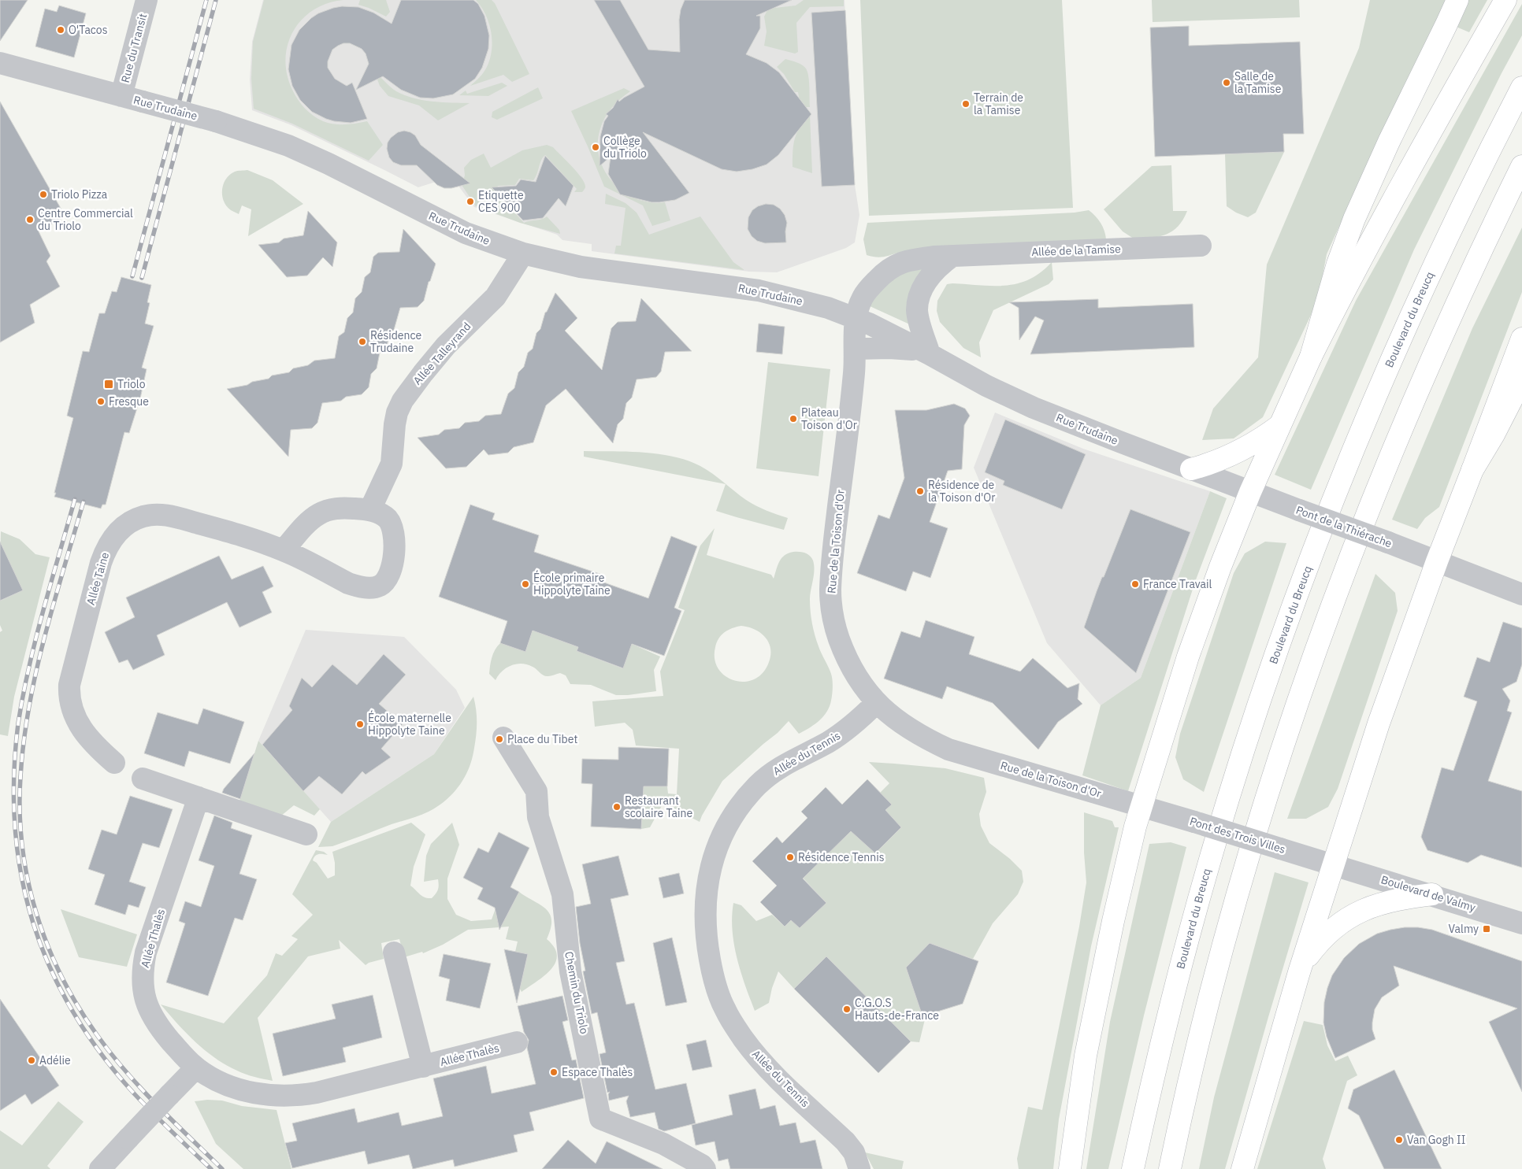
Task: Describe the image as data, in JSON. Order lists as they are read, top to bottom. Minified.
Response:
{"streets":{"main road":["Boulevard du Breucq"],"street":["Rue du Transit","Rue Trudaine","Allée de la Tamise","Allée Talleyrand","Pont de la Thiérache","Rue de la Toison d'Or","Allée Taine","Allée du Tennis","Pont des Trois Villes","Boulevard de Valmy","Allée Thalès","Chemin du Triolo"]},"crossings":[["Rue du Transit","Rue Trudaine"],["Rue Trudaine","Allée de la Tamise"],["Rue Trudaine","Allée Talleyrand"],["Rue Trudaine","Pont de la Thiérache"],["Rue Trudaine","Rue de la Toison d'Or"],["Allée de la Tamise","Rue de la Toison d'Or"],["Allée Talleyrand","Allée Taine"],["Rue de la Toison d'Or","Allée du Tennis"],["Rue de la Toison d'Or","Pont des Trois Villes"],["Pont des Trois Villes","Boulevard de Valmy"]],"places":{"other":["O'Tacos","Salle de la Tamise","Terrain de la Tamise","Collège du Triolo","Triolo Pizza","Etiquette CES 900","Centre Commercial du Triolo","Résidence Trudaine","Fresque","Plateau Toison d'Or","Résidence de la Toison d'Or","École primaire Hippolyte Taine","France Travail","École maternelle Hippolyte Taine","Place du Tibet","Restaurant scolaire Taine","Résidence Tennis","C.G.O.S Hauts-de-France","Adélie","Espace Thalès","Van Gogh II"],"transit":["Triolo","Valmy"]}}
